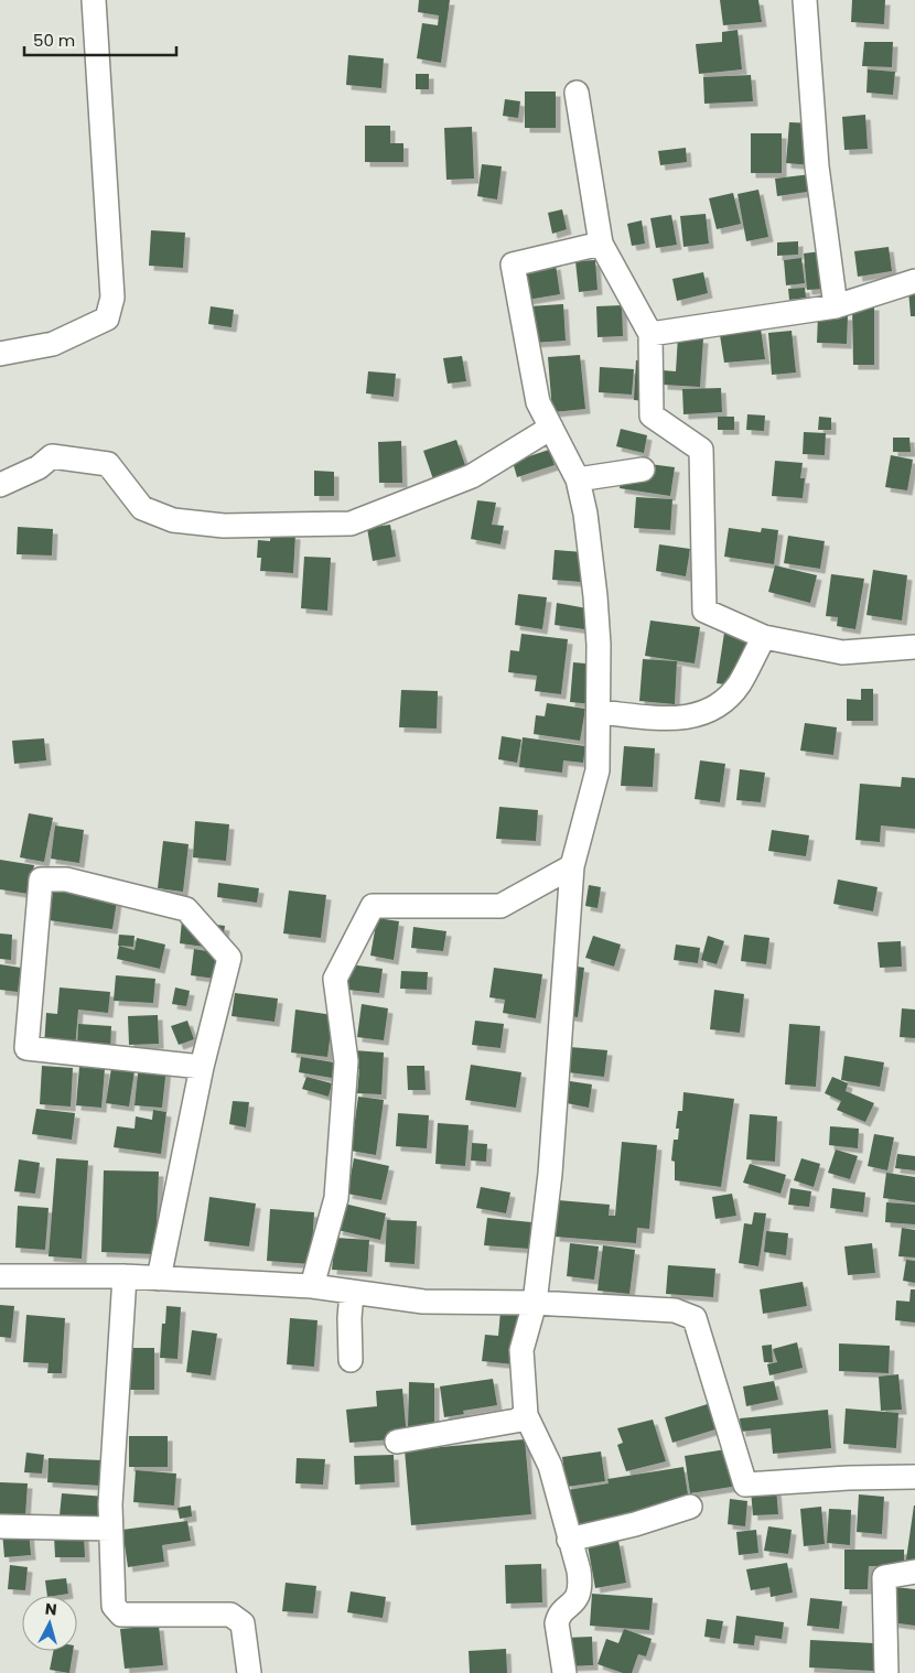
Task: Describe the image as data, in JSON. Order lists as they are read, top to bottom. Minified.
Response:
{"scale_bar":"50 m","north":"top"}
